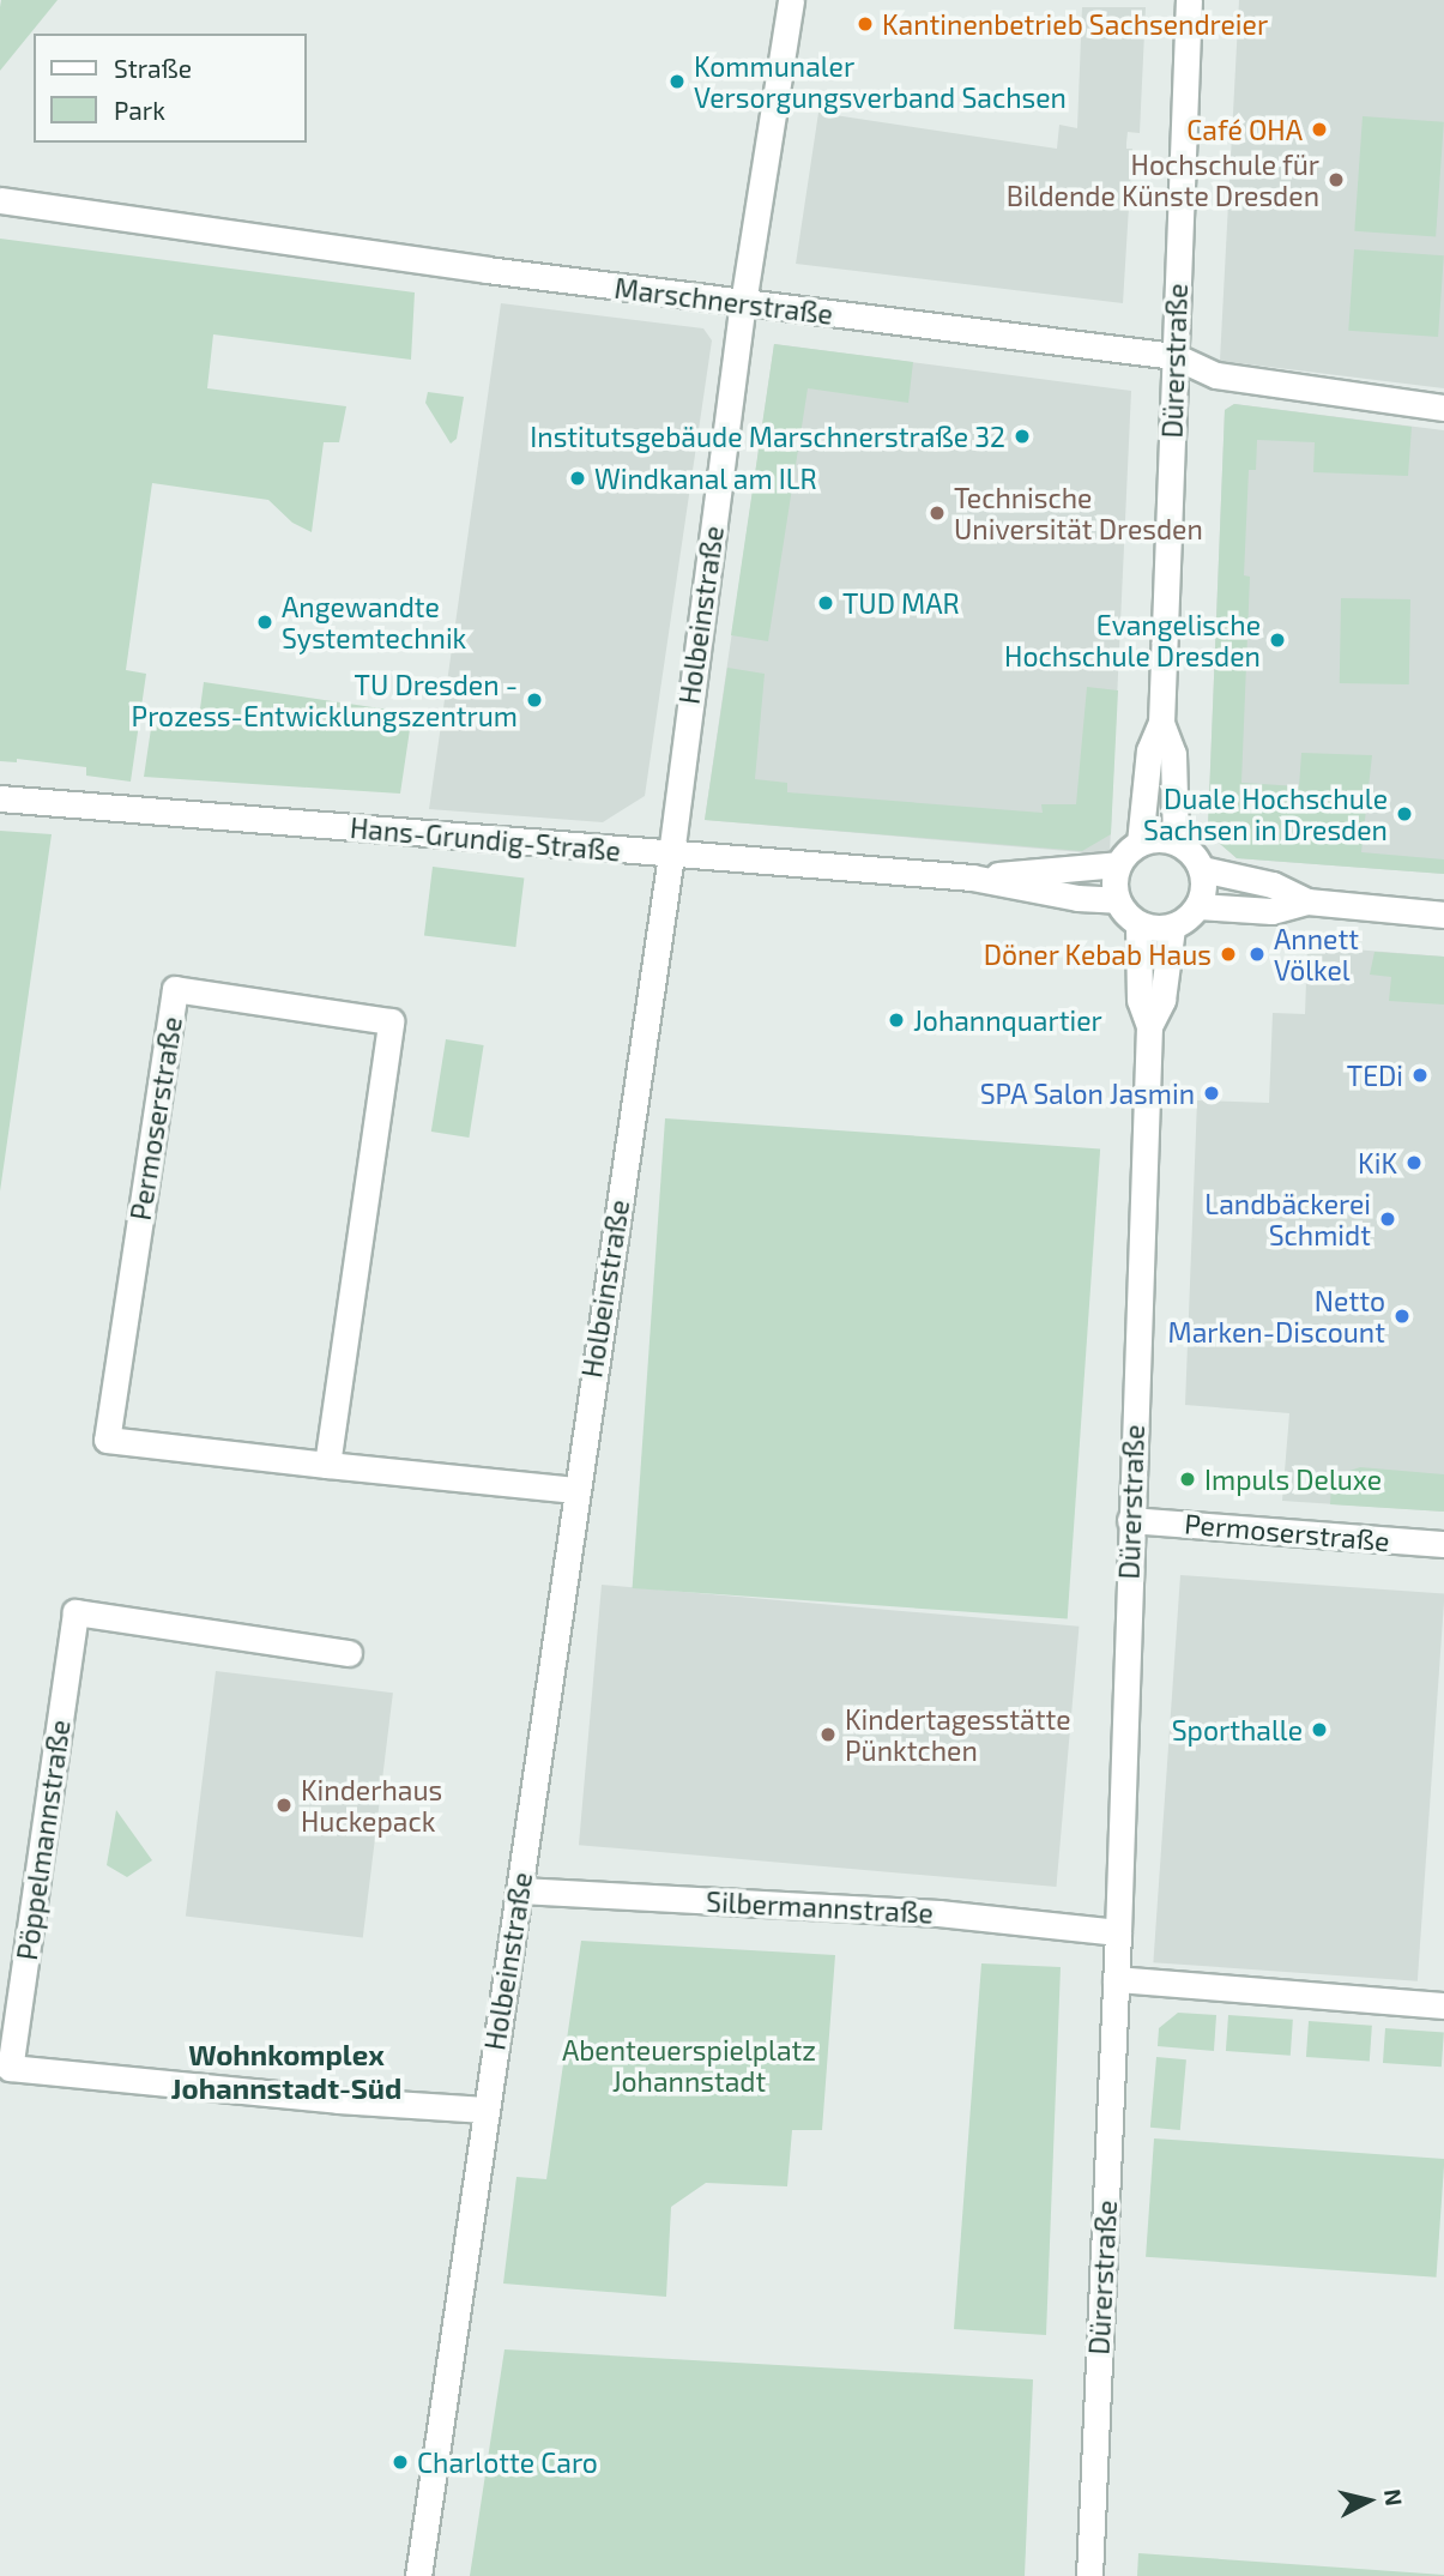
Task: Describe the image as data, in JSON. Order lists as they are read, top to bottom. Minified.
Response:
{"streets":{"street":["Marschnerstraße","Dürerstraße","Holbeinstraße","Hans-Grundig-Straße","Permoserstraße","Pöppelmannstraße","Silbermannstraße"]},"crossings":[["Marschnerstraße","Dürerstraße"],["Marschnerstraße","Holbeinstraße"],["Dürerstraße","Hans-Grundig-Straße"],["Dürerstraße","Permoserstraße"],["Dürerstraße","Silbermannstraße"],["Holbeinstraße","Hans-Grundig-Straße"],["Holbeinstraße","Permoserstraße"],["Holbeinstraße","Pöppelmannstraße"],["Holbeinstraße","Silbermannstraße"]],"districts":["Wohnkomplex Johannstadt-Süd"],"parks":["Abenteuerspielplatz Johannstadt"],"places":["Kantinenbetrieb Sachsendreier","Kommunaler Versorgungsverband Sachsen","Café OHA","Hochschule für Bildende Künste Dresden","Institutsgebäude Marschnerstraße 32","Windkanal am ILR","Technische Universität Dresden","TUD MAR","Angewandte Systemtechnik","Evangelische Hochschule Dresden","TU Dresden - Prozess-Entwicklungszentrum","Duale Hochschule Sachsen in Dresden","Döner Kebab Haus","Annett Völkel","Johannquartier","TEDi","SPA Salon Jasmin","KiK","Landbäckerei Schmidt","Netto Marken-Discount","Impuls Deluxe","Sporthalle","Kindertagesstätte Pünktchen","Kinderhaus Huckepack","Charlotte Caro"],"legend":["Straße","Park"],"north":"right"}
